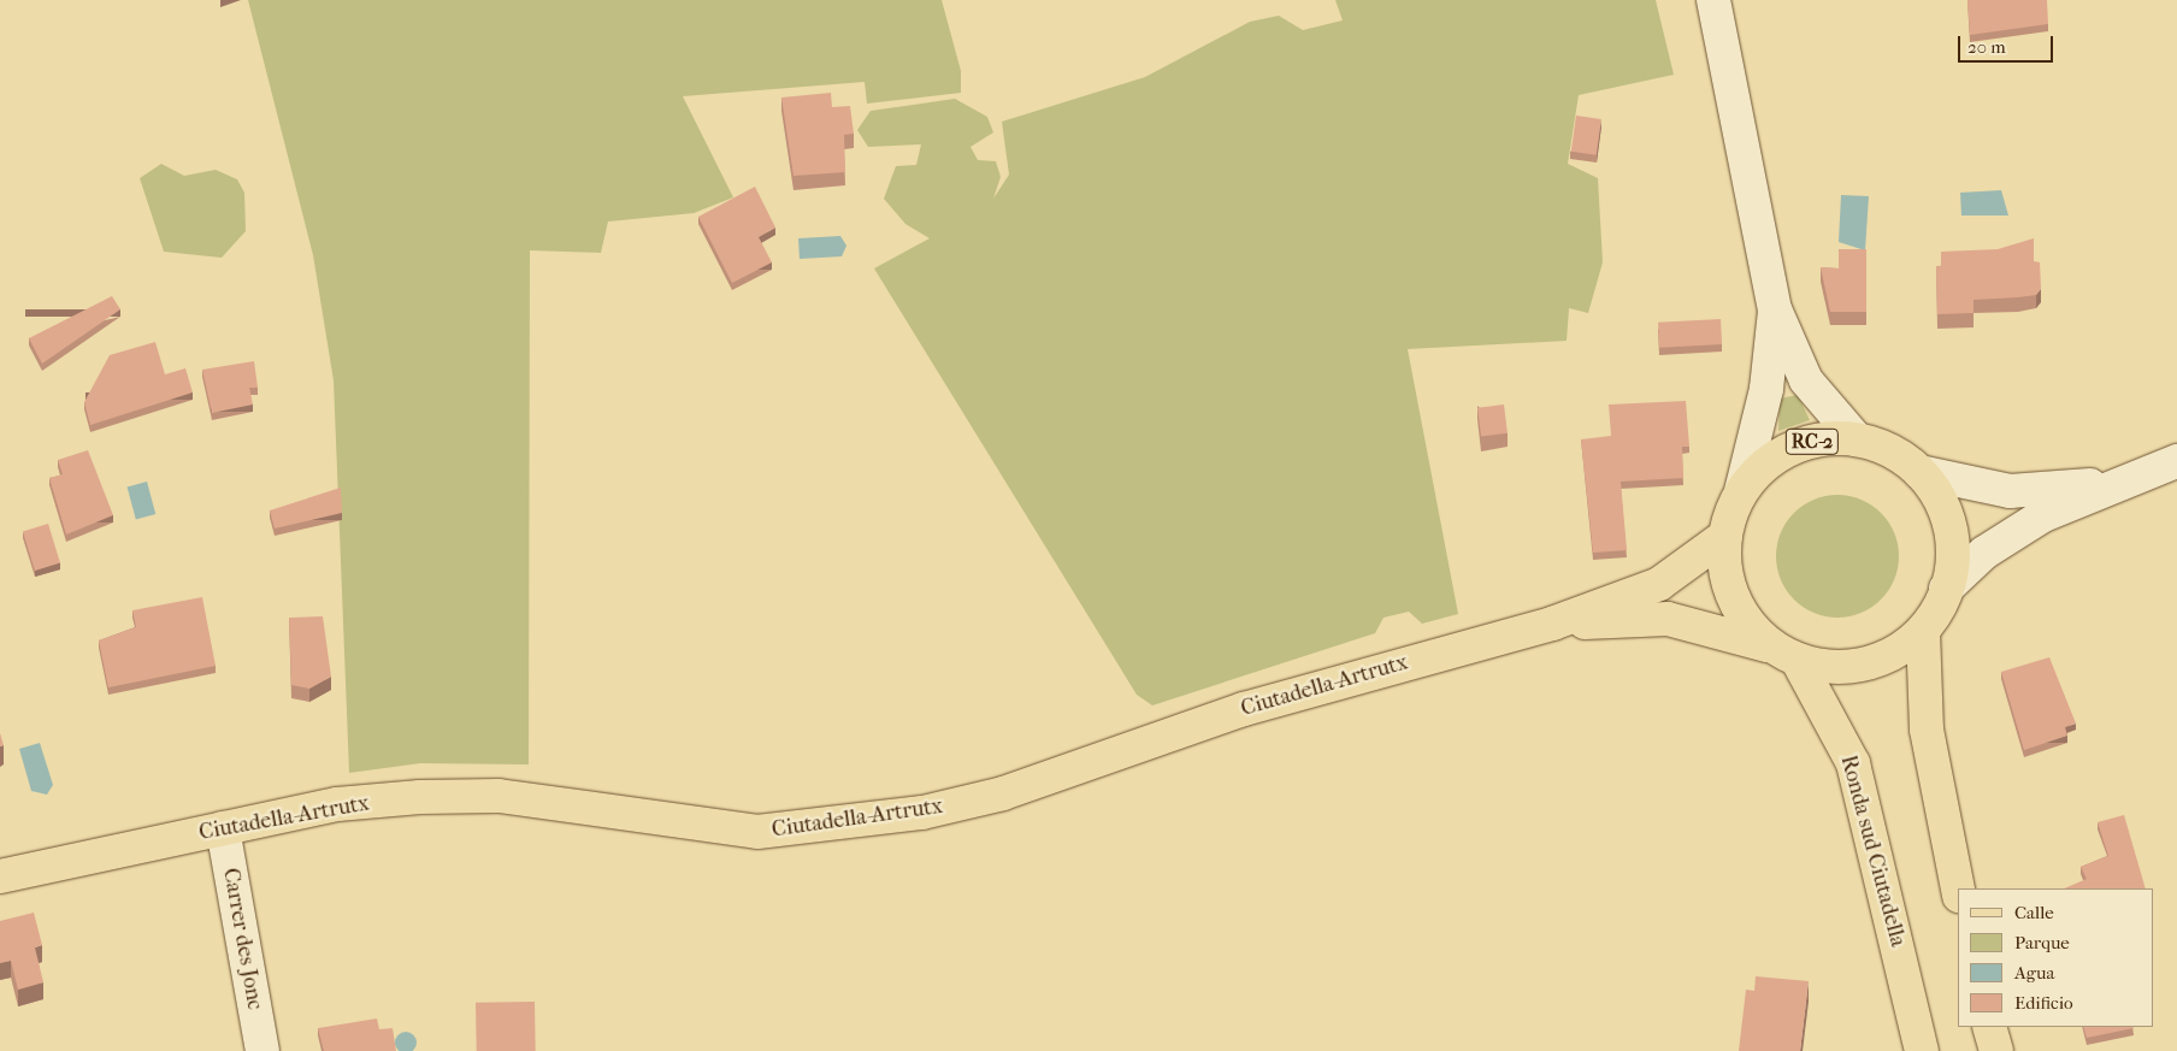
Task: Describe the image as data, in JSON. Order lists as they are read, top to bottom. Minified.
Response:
{"streets":{"main road":["RC-2","Ciutadella-Artrutx","Ronda sud Ciutadella"],"street":["Carrer des Jonc"]},"crossings":[["RC-2","Ciutadella-Artrutx"],["RC-2","Ronda sud Ciutadella"],["Ciutadella-Artrutx","Ronda sud Ciutadella"],["Ciutadella-Artrutx","Carrer des Jonc"]],"legend":["Calle","Parque","Agua","Edificio"],"scale_bar":"20 m"}
